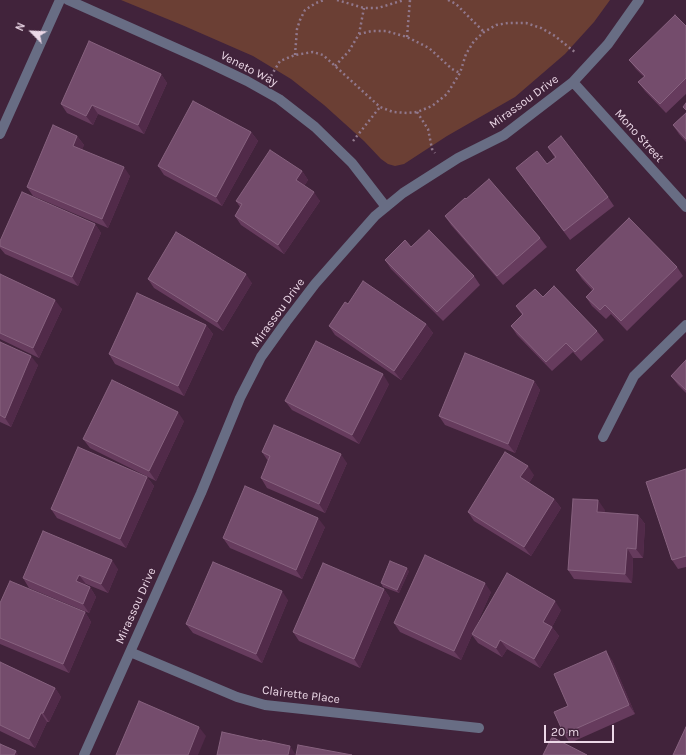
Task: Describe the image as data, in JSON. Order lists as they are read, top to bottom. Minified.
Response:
{"streets":{"street":["Veneto Way","Mirassou Drive","Mono Street","Clairette Place"]},"crossings":[["Veneto Way","Mirassou Drive"],["Mirassou Drive","Mono Street"],["Mirassou Drive","Clairette Place"]],"scale_bar":"20 m","north":"top left"}
